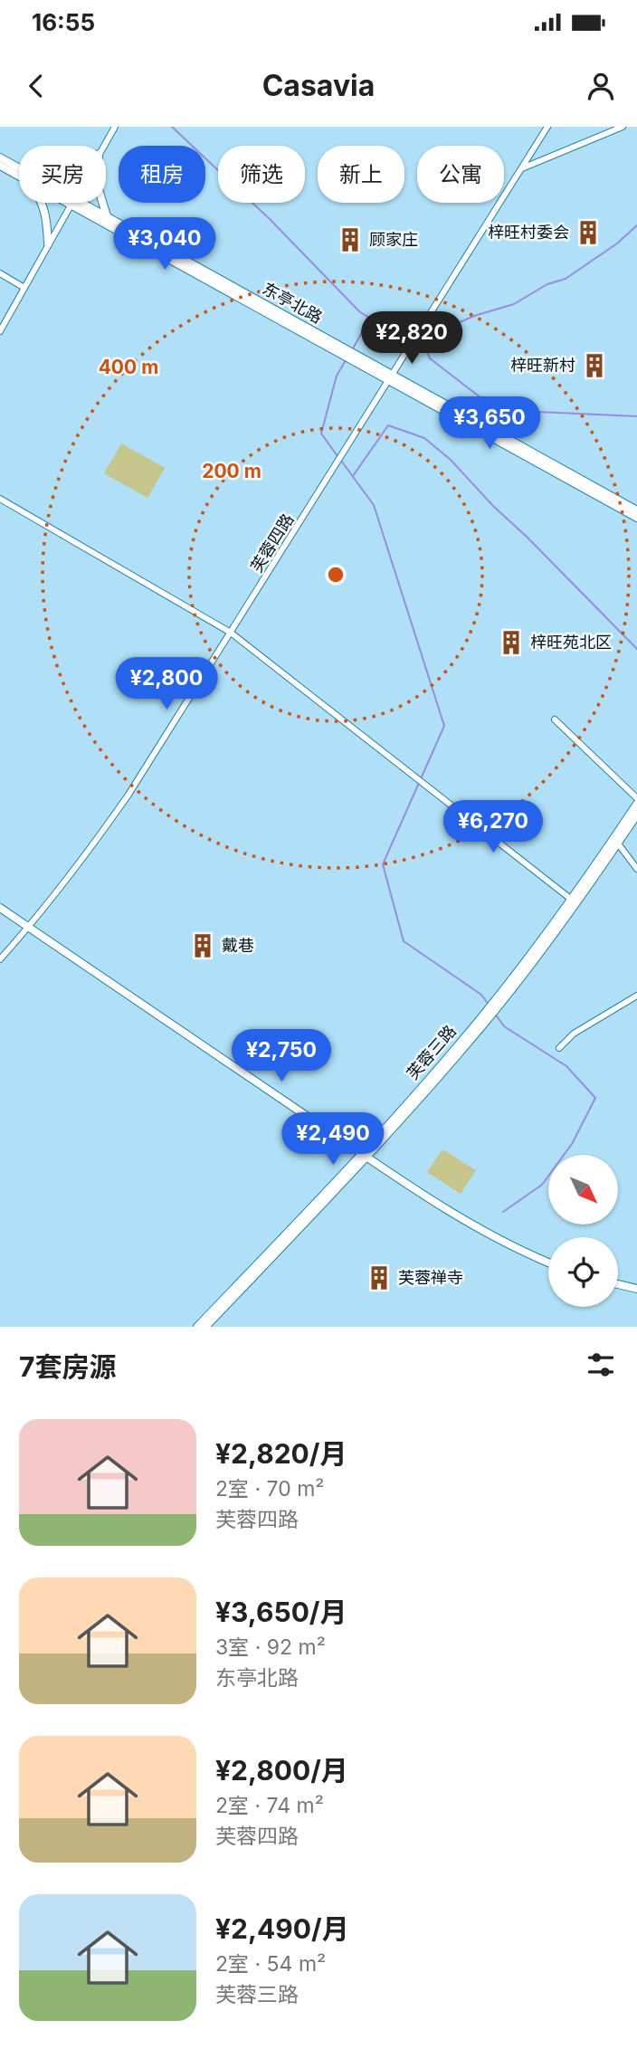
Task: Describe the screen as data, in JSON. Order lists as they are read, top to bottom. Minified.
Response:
{"streets":{"main road":["东亭北路","芙蓉三路"],"street":["芙蓉四路"]},"crossings":[["东亭北路","芙蓉四路"]],"places":{"building":["梓旺村委会","顾家庄","梓旺新村","梓旺苑北区","戴巷","芙蓉禅寺"]},"north":"bottom right","page":{"status":"16:55","header":"Casavia","chip":["买房","租房","筛选","新上","公寓"],"price":["¥3,040","¥2,820","¥3,650","¥2,800","¥6,270","¥2,750","¥2,490"],"heading":"7套房源","list":[{"name":"¥2,820/月","note":"2室 · 70 m² · 芙蓉四路"},{"name":"¥3,650/月","note":"3室 · 92 m² · 东亭北路"},{"name":"¥2,800/月","note":"2室 · 74 m² · 芙蓉四路"},{"name":"¥2,490/月","note":"2室 · 54 m² · 芙蓉三路"}]},"rings":["400 m","200 m"]}
